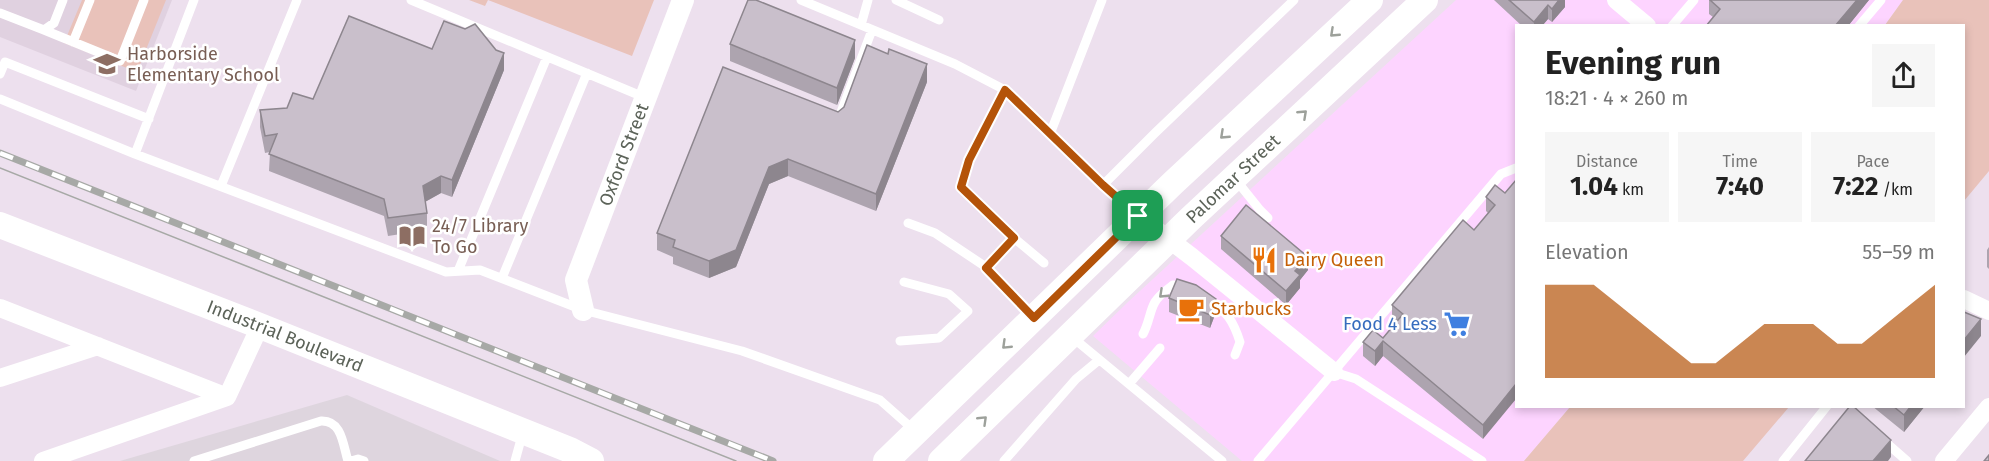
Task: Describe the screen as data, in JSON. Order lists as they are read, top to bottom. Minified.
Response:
{"streets":{"main road":["Palomar Street","Industrial Boulevard"],"street":["Oxford Street"]},"places":{"school or university":["Harborside Elementary School"],"library":["24/7 Library To Go"],"restaurant":["Dairy Queen"],"cafe":["Starbucks"],"supermarket":["Food 4 Less"]},"page":{"heading":["Evening run","18:21 · 4 × 260 m"],"stats":[["Distance","1.04 km"],["Time","7:40"],["Pace","7:22 /km"]],"chart":["Elevation","55–59 m"]}}
